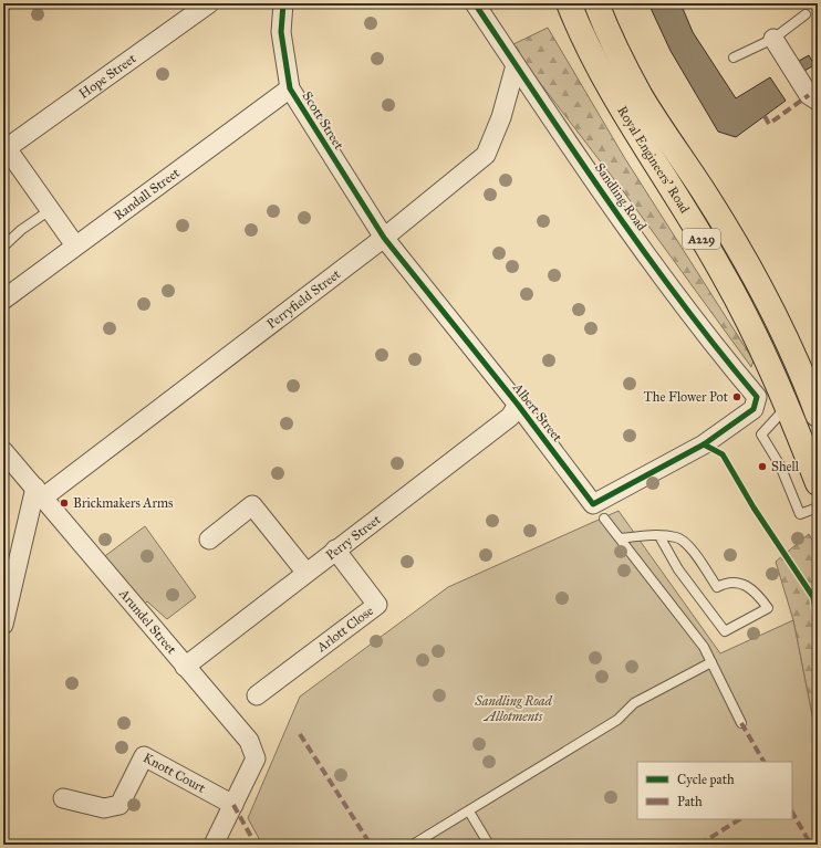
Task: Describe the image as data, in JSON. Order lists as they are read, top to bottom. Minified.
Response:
{"streets":{"highway":["Royal Engineers' Road","A229"],"street":["Hope Street","Scott Street","Randall Street","Sandling Road","Perryfield Street","Albert Street","Perry Street","Arundel Street","Arlott Close","Knott Court"]},"crossings":[["Scott Street","Randall Street"],["Scott Street","Perryfield Street"],["Scott Street","Albert Street"],["Sandling Road","Perryfield Street"],["Sandling Road","Albert Street"],["Perryfield Street","Albert Street"],["Perryfield Street","Arundel Street"],["Albert Street","Perry Street"],["Perry Street","Arundel Street"],["Perry Street","Arlott Close"],["Arundel Street","Knott Court"]],"parks":["Sandling Road Allotments"],"places":["The Flower Pot","Shell","Brickmakers Arms"],"legend":["Cycle path","Path"]}
